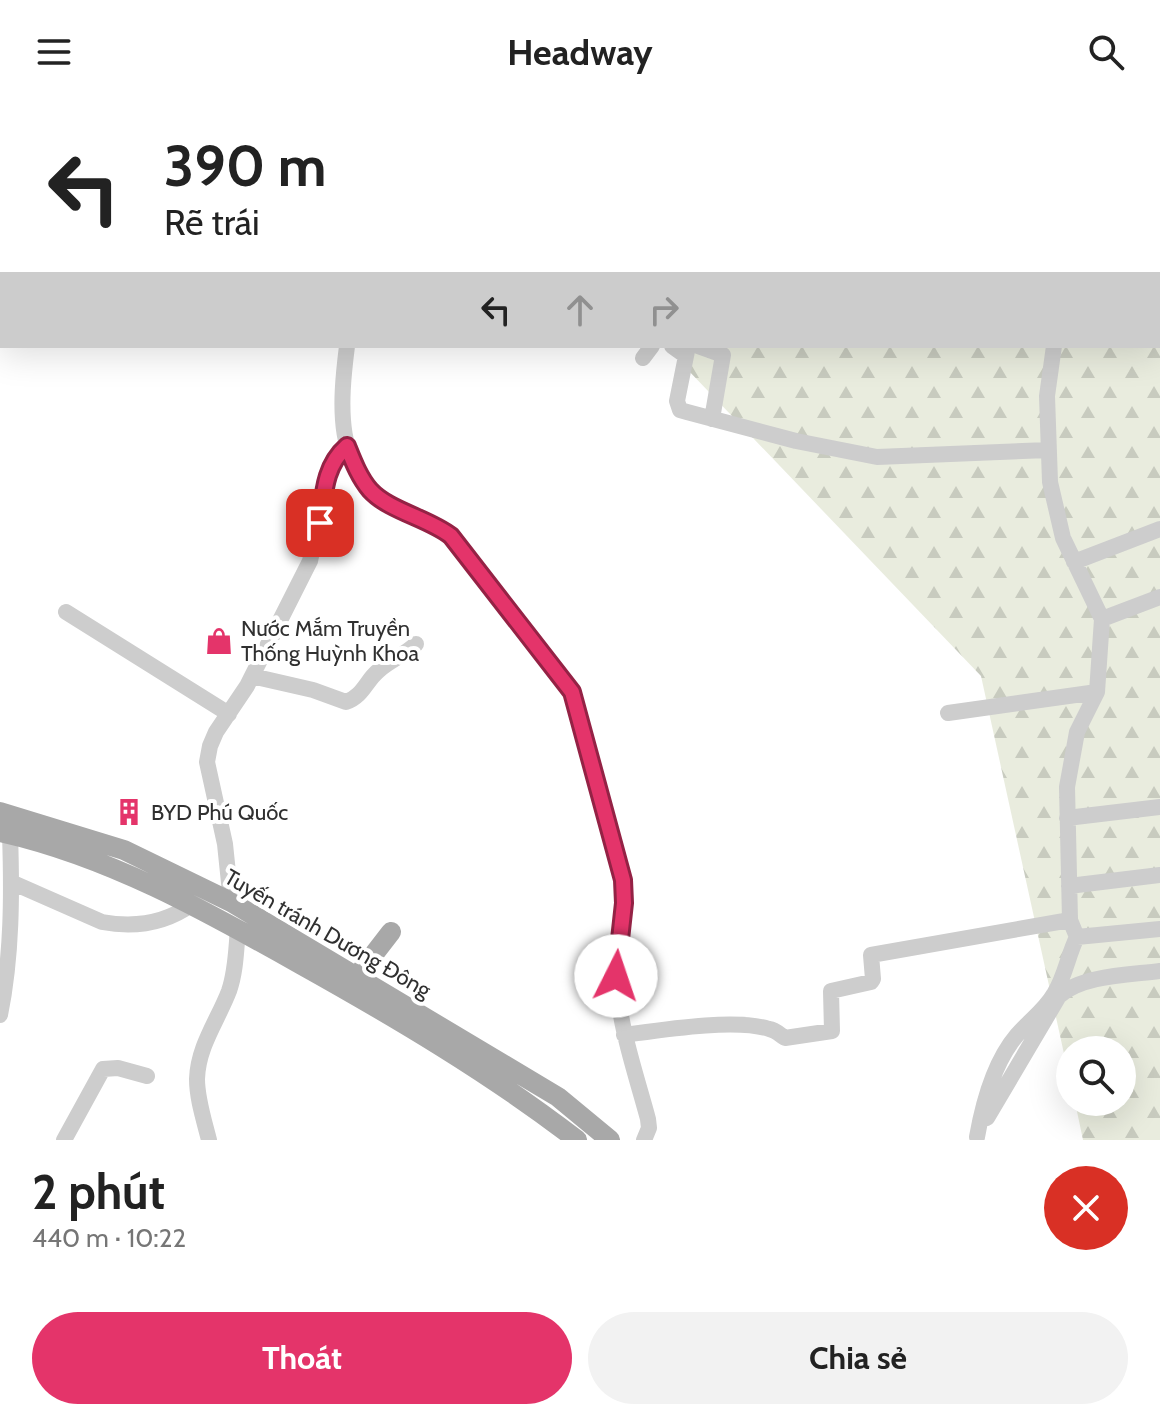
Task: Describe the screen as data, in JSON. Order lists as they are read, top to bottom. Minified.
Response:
{"streets":{"main road":["Tuyến tránh Dương Đông"]},"places":{"shop":["Nước Mắm Truyền Thống Huỳnh Khoa"],"building":["BYD Phú Quốc"]},"page":{"header":"Headway","turn":["390 m","Rẽ trái"],"heading":["2 phút","440 m · 10:22"],"buttons":["Thoát","Chia sẻ"]}}
